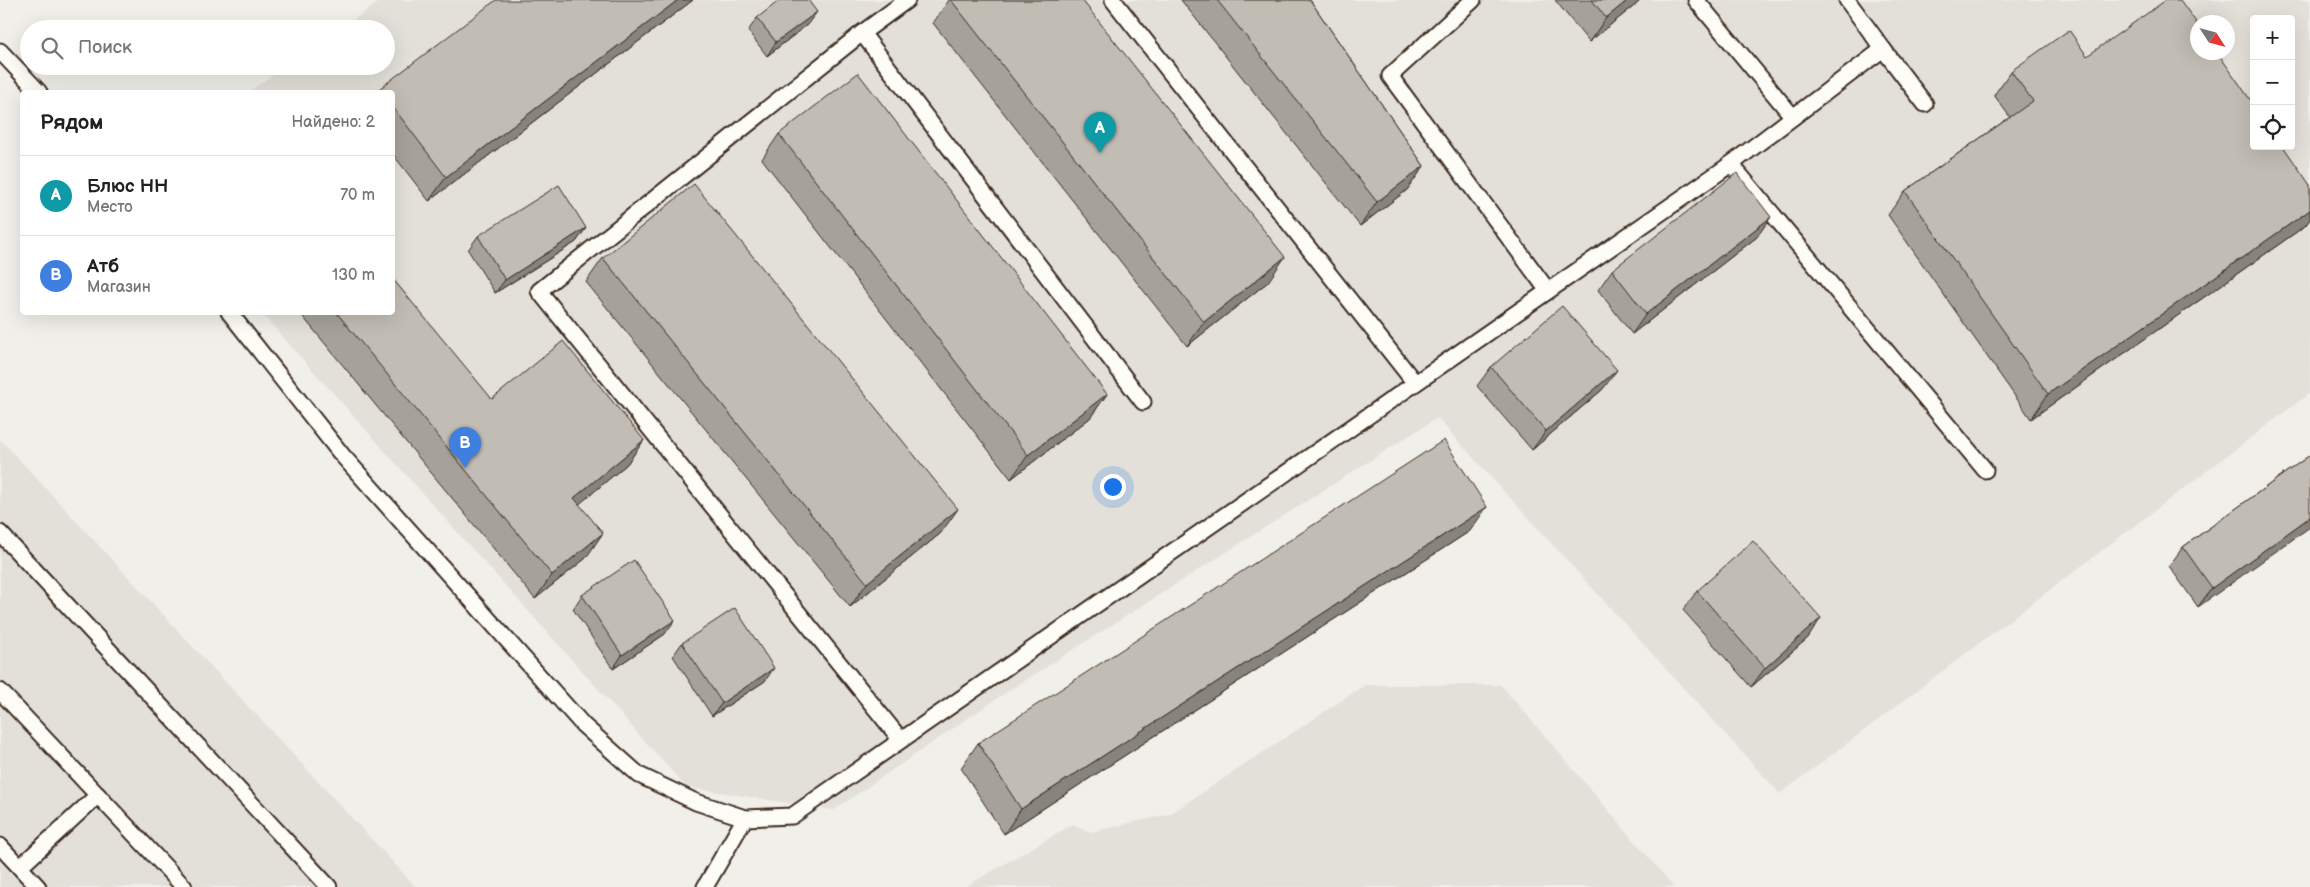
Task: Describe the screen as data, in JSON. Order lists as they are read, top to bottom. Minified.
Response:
{"north":"bottom right","page":{"map_buttons":["+","−"],"search":"Поиск","heading":["Рядом","Найдено: 2"],"pins":["A","B"],"list":[{"mark":"A","name":"Блюс НН","note":"Место","value":"70 m"},{"mark":"B","name":"Атб","note":"Магазин","value":"130 m"}]}}
